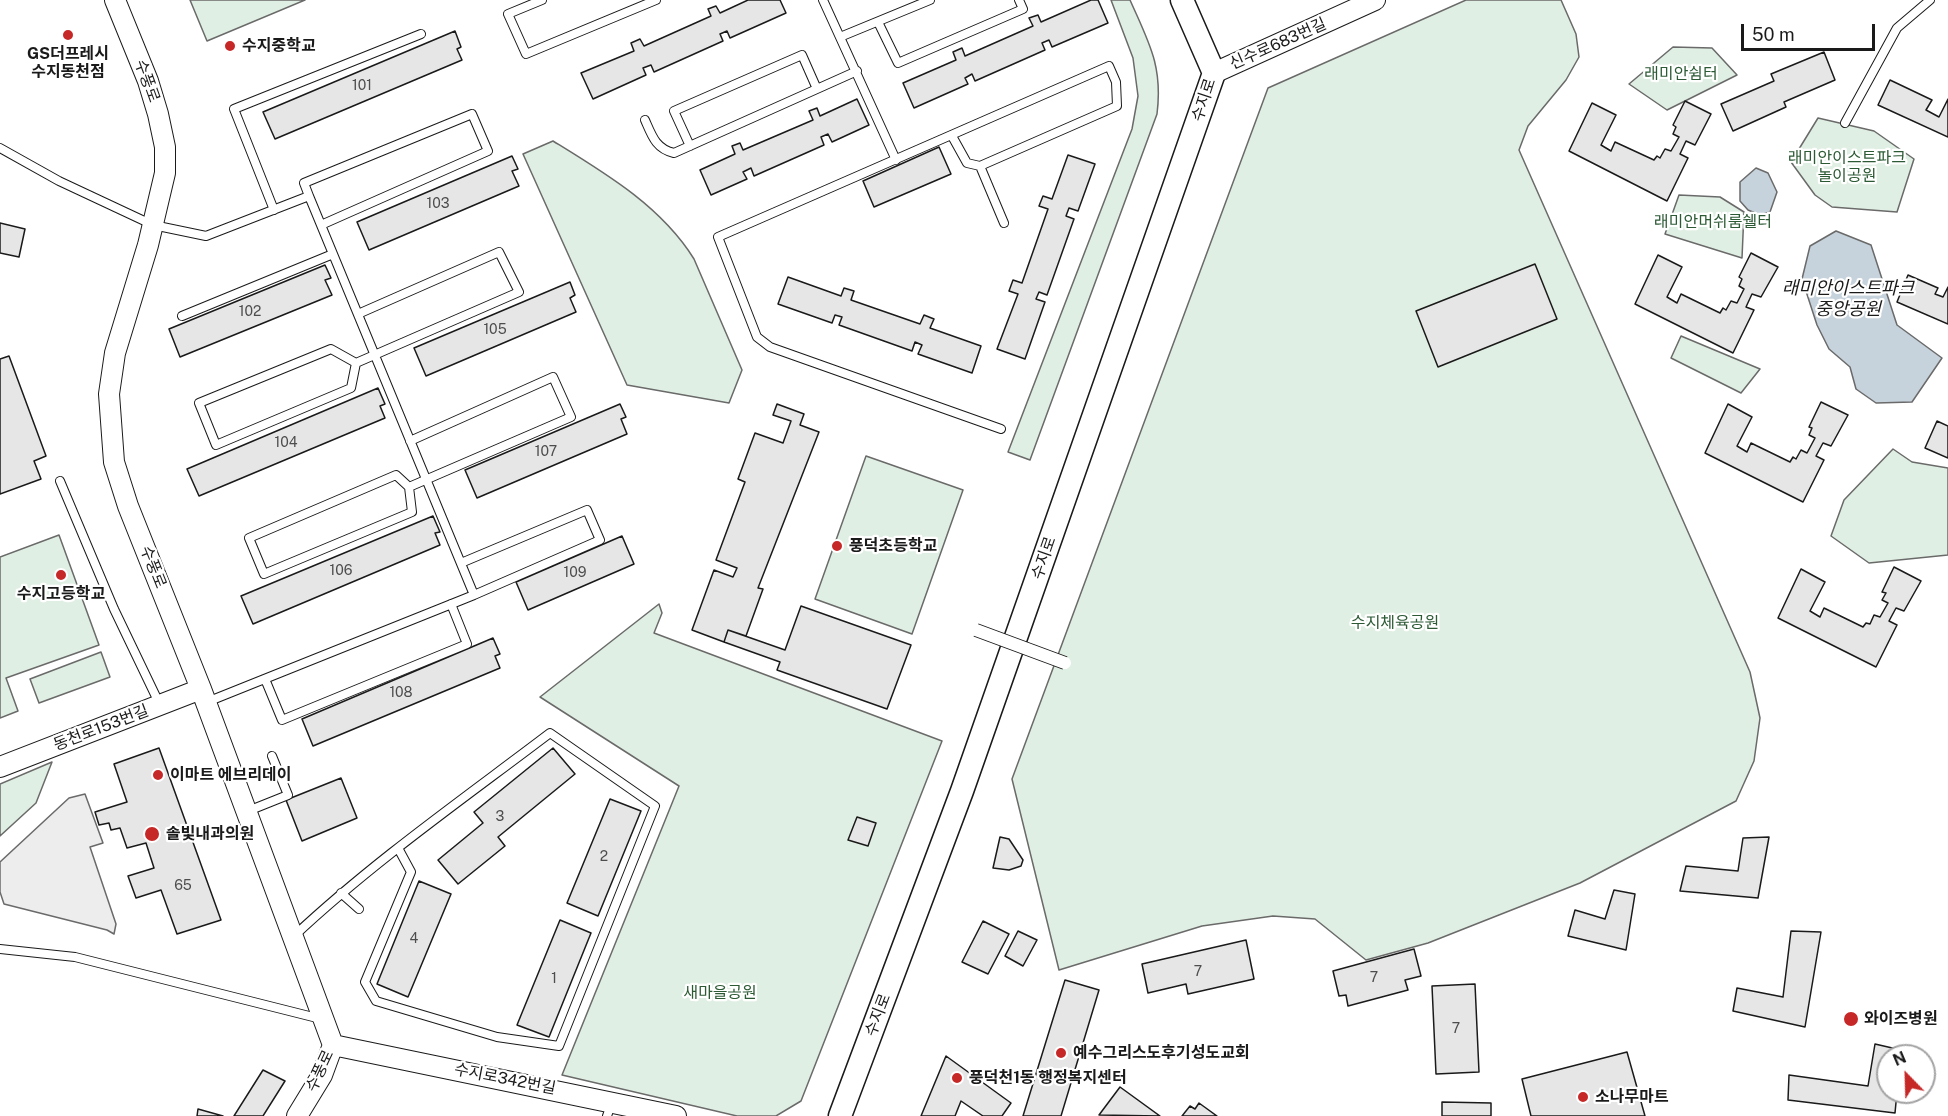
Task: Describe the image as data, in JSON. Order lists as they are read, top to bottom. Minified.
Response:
{"streets":{"main road":["수지로"],"street":["신수로683번길","수풍로","동천로153번길","수지로342번길"]},"crossings":[["신수로683번길","수지로"],["수풍로","동천로153번길"],["수풍로","수지로342번길"]],"water":["래미안이스트파크 중앙공원"],"parks":["래미안쉼터","래미안이스트파크 놀이공원","래미안머쉬룸쉘터","수지체육공원","새마을공원"],"places":["GS더프레시 수지동천점","수지중학교","풍덕초등학교","수지고등학교","이마트 에브리데이","솔빛내과의원","와이즈병원","예수그리스도후기성도교회","풍덕천1동 행정복지센터","소나무마트"],"house_numbers":["101","103","102","105","104","107","106","109","108","3","2","65","4","7","7","1","7"],"scale_bar":"50 m","north":"top left"}
